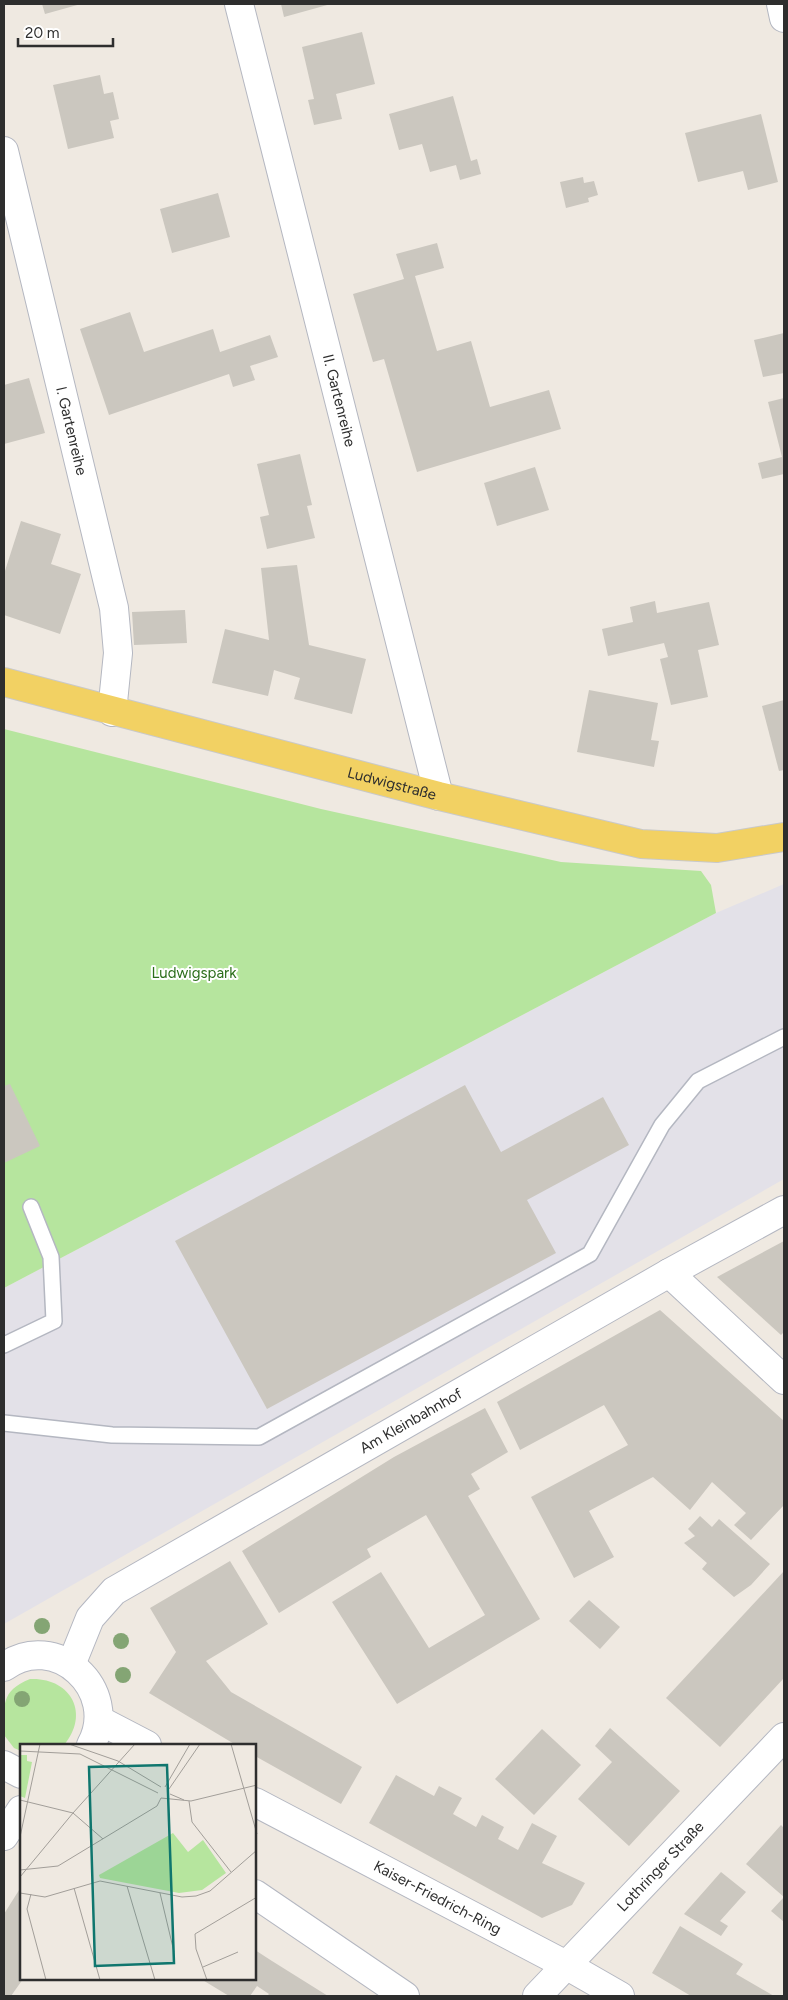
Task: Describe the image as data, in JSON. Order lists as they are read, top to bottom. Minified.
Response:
{"streets":{"main road":["Ludwigstraße"],"street":["II. Gartenreihe","I. Gartenreihe","Am Kleinbahnhof","Lothringer Straße","Kaiser-Friedrich-Ring"]},"crossings":[["II. Gartenreihe","Ludwigstraße"],["I. Gartenreihe","Ludwigstraße"],["Lothringer Straße","Kaiser-Friedrich-Ring"]],"parks":["Ludwigspark"],"scale_bar":"20 m"}
